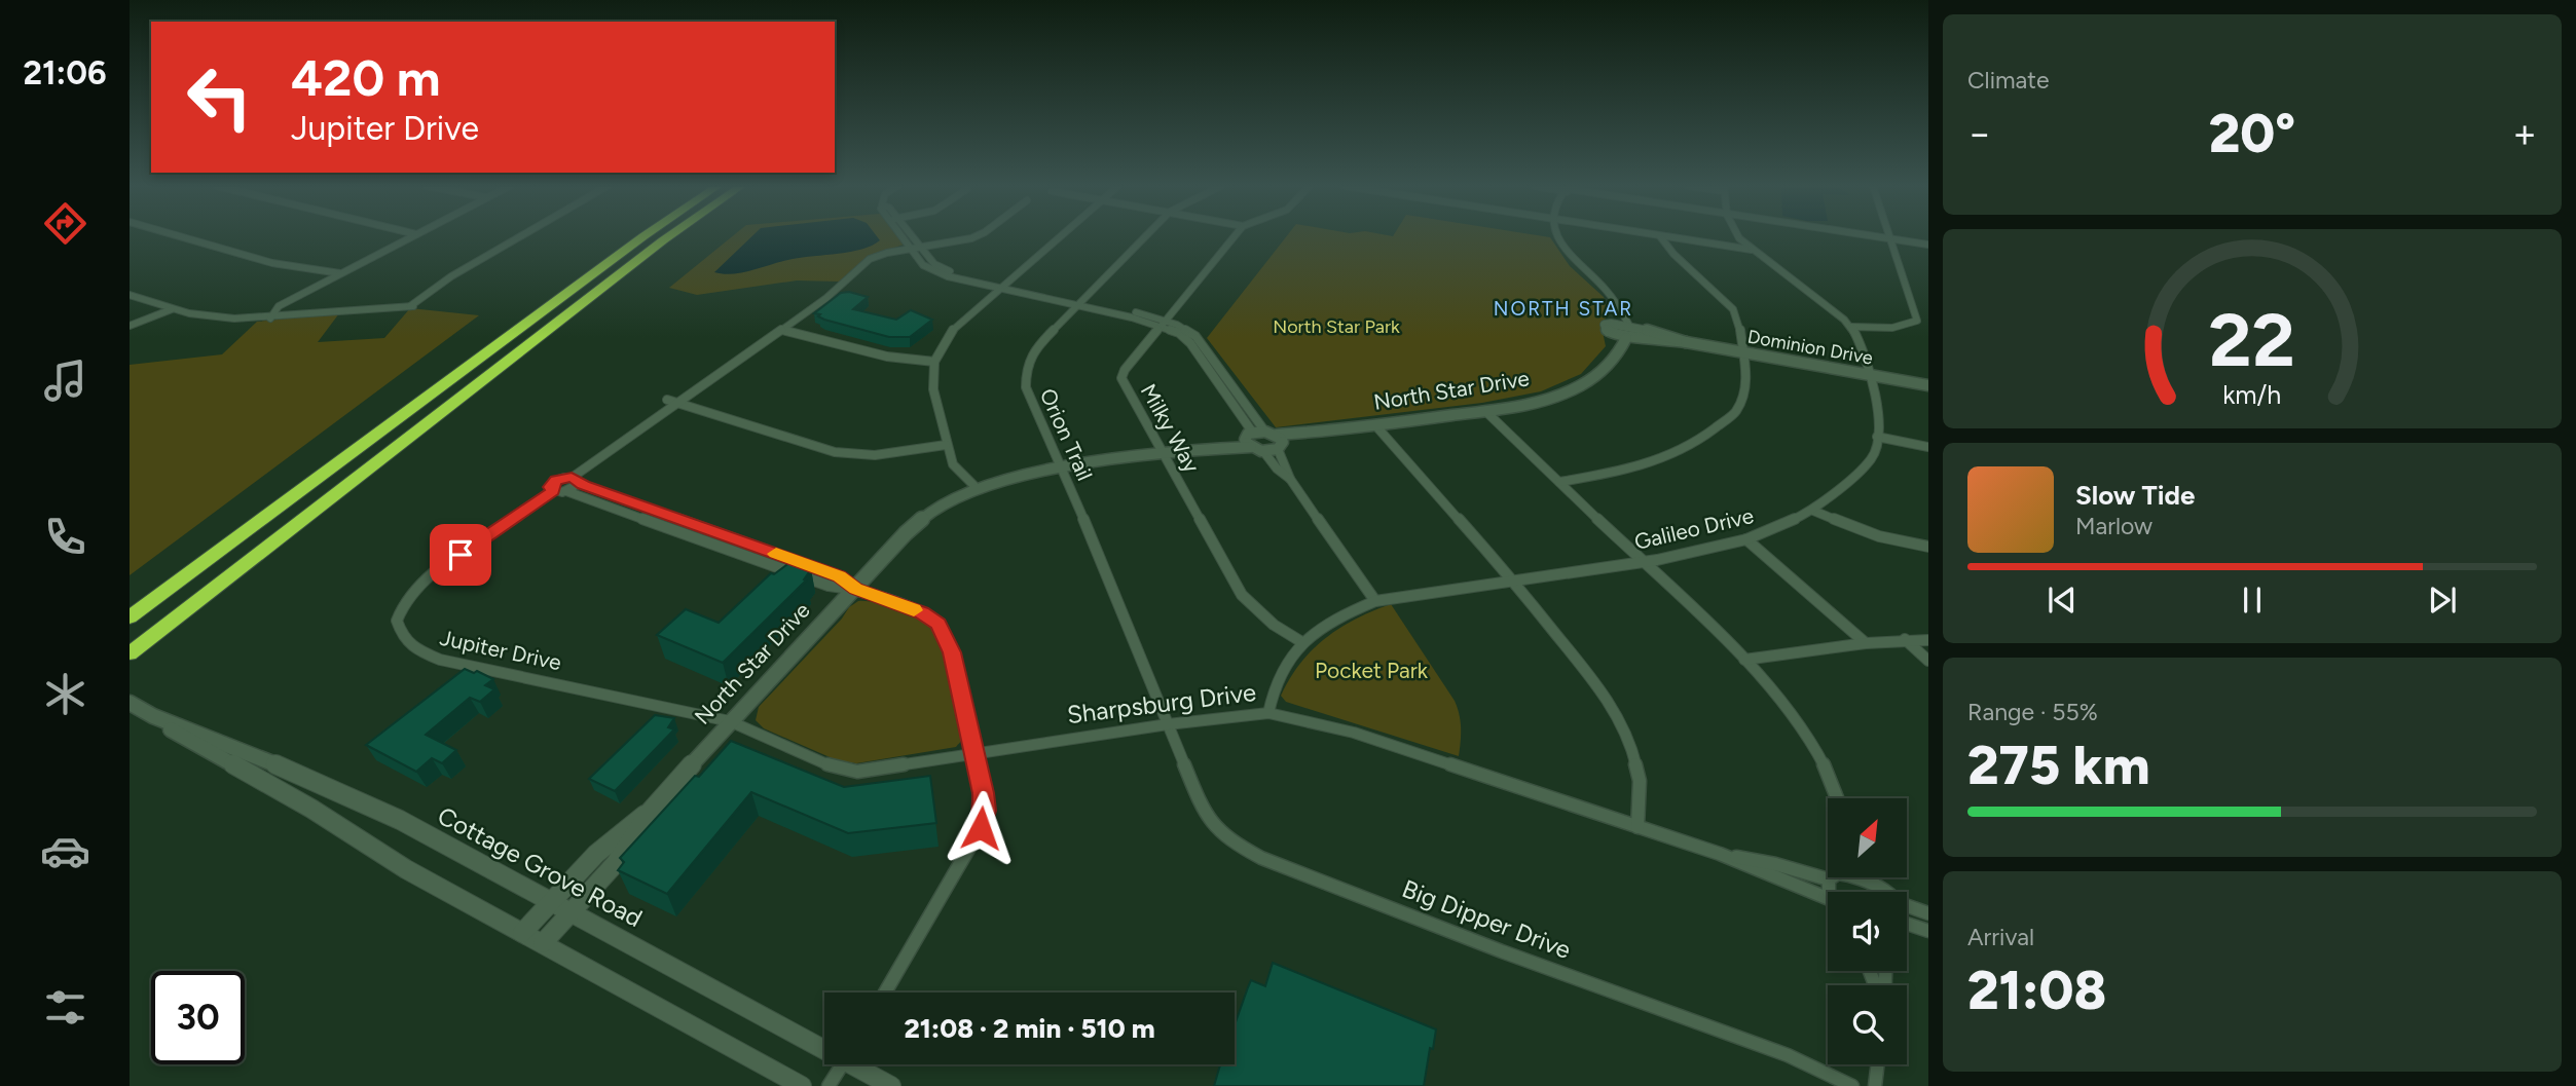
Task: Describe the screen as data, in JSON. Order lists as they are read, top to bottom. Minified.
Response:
{"streets":{"main road":["North Star Drive","Cottage Grove Road"],"street":["Dominion Drive","Milky Way","Orion Trail","Galileo Drive","Jupiter Drive","Sharpsburg Drive","Big Dipper Drive"]},"crossings":[["Dominion Drive","North Star Drive"],["Dominion Drive","Galileo Drive"],["North Star Drive","Milky Way"],["North Star Drive","Orion Trail"],["North Star Drive","Jupiter Drive"],["North Star Drive","Sharpsburg Drive"],["North Star Drive","Cottage Grove Road"],["Milky Way","Galileo Drive"],["Orion Trail","Sharpsburg Drive"],["Orion Trail","Big Dipper Drive"],["Galileo Drive","Sharpsburg Drive"],["Jupiter Drive","Sharpsburg Drive"],["Sharpsburg Drive","Big Dipper Drive"]],"districts":["NORTH STAR"],"parks":["North Star Park","Pocket Park"],"north":"top right","page":{"tabs":"21:06","tile":["Climate",["Range · 55%","275 km"],["Arrival","21:08"]],"turn":["420 m","Jupiter Drive"],"heat":["−","20°","+"],"song":["Slow Tide","Marlow"],"limit":"30","trip":"21:08 · 2 min · 510 m","gauge":["22","km/h"]}}
